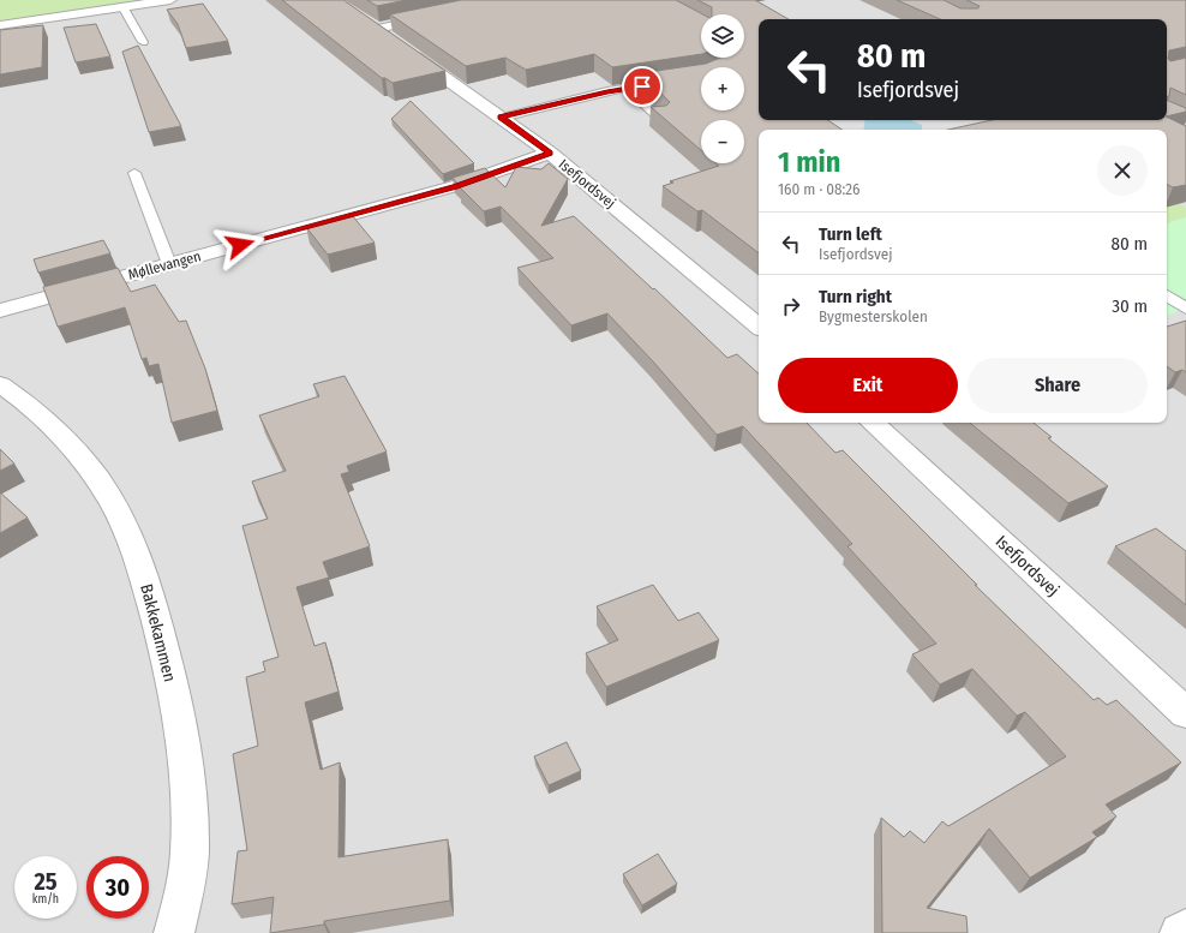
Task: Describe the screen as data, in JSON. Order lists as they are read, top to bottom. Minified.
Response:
{"streets":{"street":["Isefjordsvej","Møllevangen","Bakkekammen"]},"crossings":[["Isefjordsvej","Møllevangen"]],"page":{"map_buttons":["+","−"],"turn":["80 m","Isefjordsvej"],"heading":["1 min","160 m · 08:26"],"list":[{"name":"Turn left","note":"Isefjordsvej","value":"80 m"},{"name":"Turn right","note":"Bygmesterskolen","value":"30 m"}],"buttons":["Exit","Share"],"speed":"25 km/h","limit":"30"}}
